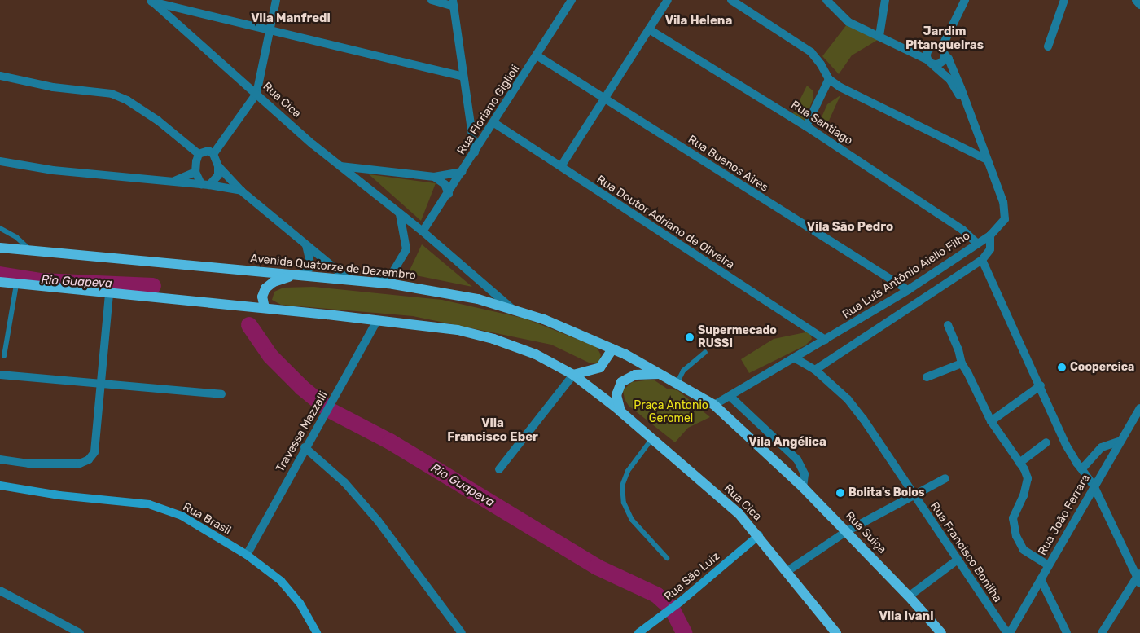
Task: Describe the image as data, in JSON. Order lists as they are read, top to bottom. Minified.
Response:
{"streets":{"main road":["Rua Cica","Avenida Quatorze de Dezembro","Rua Brasil","Rua Suiça","Rua São Luiz"],"street":["Rua Floriano Giglioli","Rua Santiago","Rua Buenos Aires","Rua Doutor Adriano de Oliveira","Rua Luís Antônio Aiello Filho","Travessa Mazzalli","Rua João Ferrara","Rua Francisco Bonilha"]},"crossings":[["Rua Cica","Rua Floriano Giglioli"],["Rua Cica","Avenida Quatorze de Dezembro"],["Rua Cica","Rua São Luiz"],["Rua Floriano Giglioli","Rua Buenos Aires"],["Rua Floriano Giglioli","Rua Doutor Adriano de Oliveira"],["Rua Santiago","Rua Luís Antônio Aiello Filho"],["Rua Buenos Aires","Rua Luís Antônio Aiello Filho"],["Rua Doutor Adriano de Oliveira","Rua Luís Antônio Aiello Filho"],["Avenida Quatorze de Dezembro","Rua Suiça"],["Rua Luís Antônio Aiello Filho","Rua Suiça"],["Rua Luís Antônio Aiello Filho","Rua Francisco Bonilha"],["Travessa Mazzalli","Rua Brasil"],["Rua João Ferrara","Rua Francisco Bonilha"]],"districts":["Vila Manfredi","Vila Helena","Jardim Pitangueiras","Vila São Pedro","Vila Francisco Eber","Vila Angélica","Vila Ivani"],"water":["Rio Guapeva"],"parks":["Praça Antonio Geromel"],"places":["Supermecado RUSSI","Coopercica","Bolita's Bolos"]}
